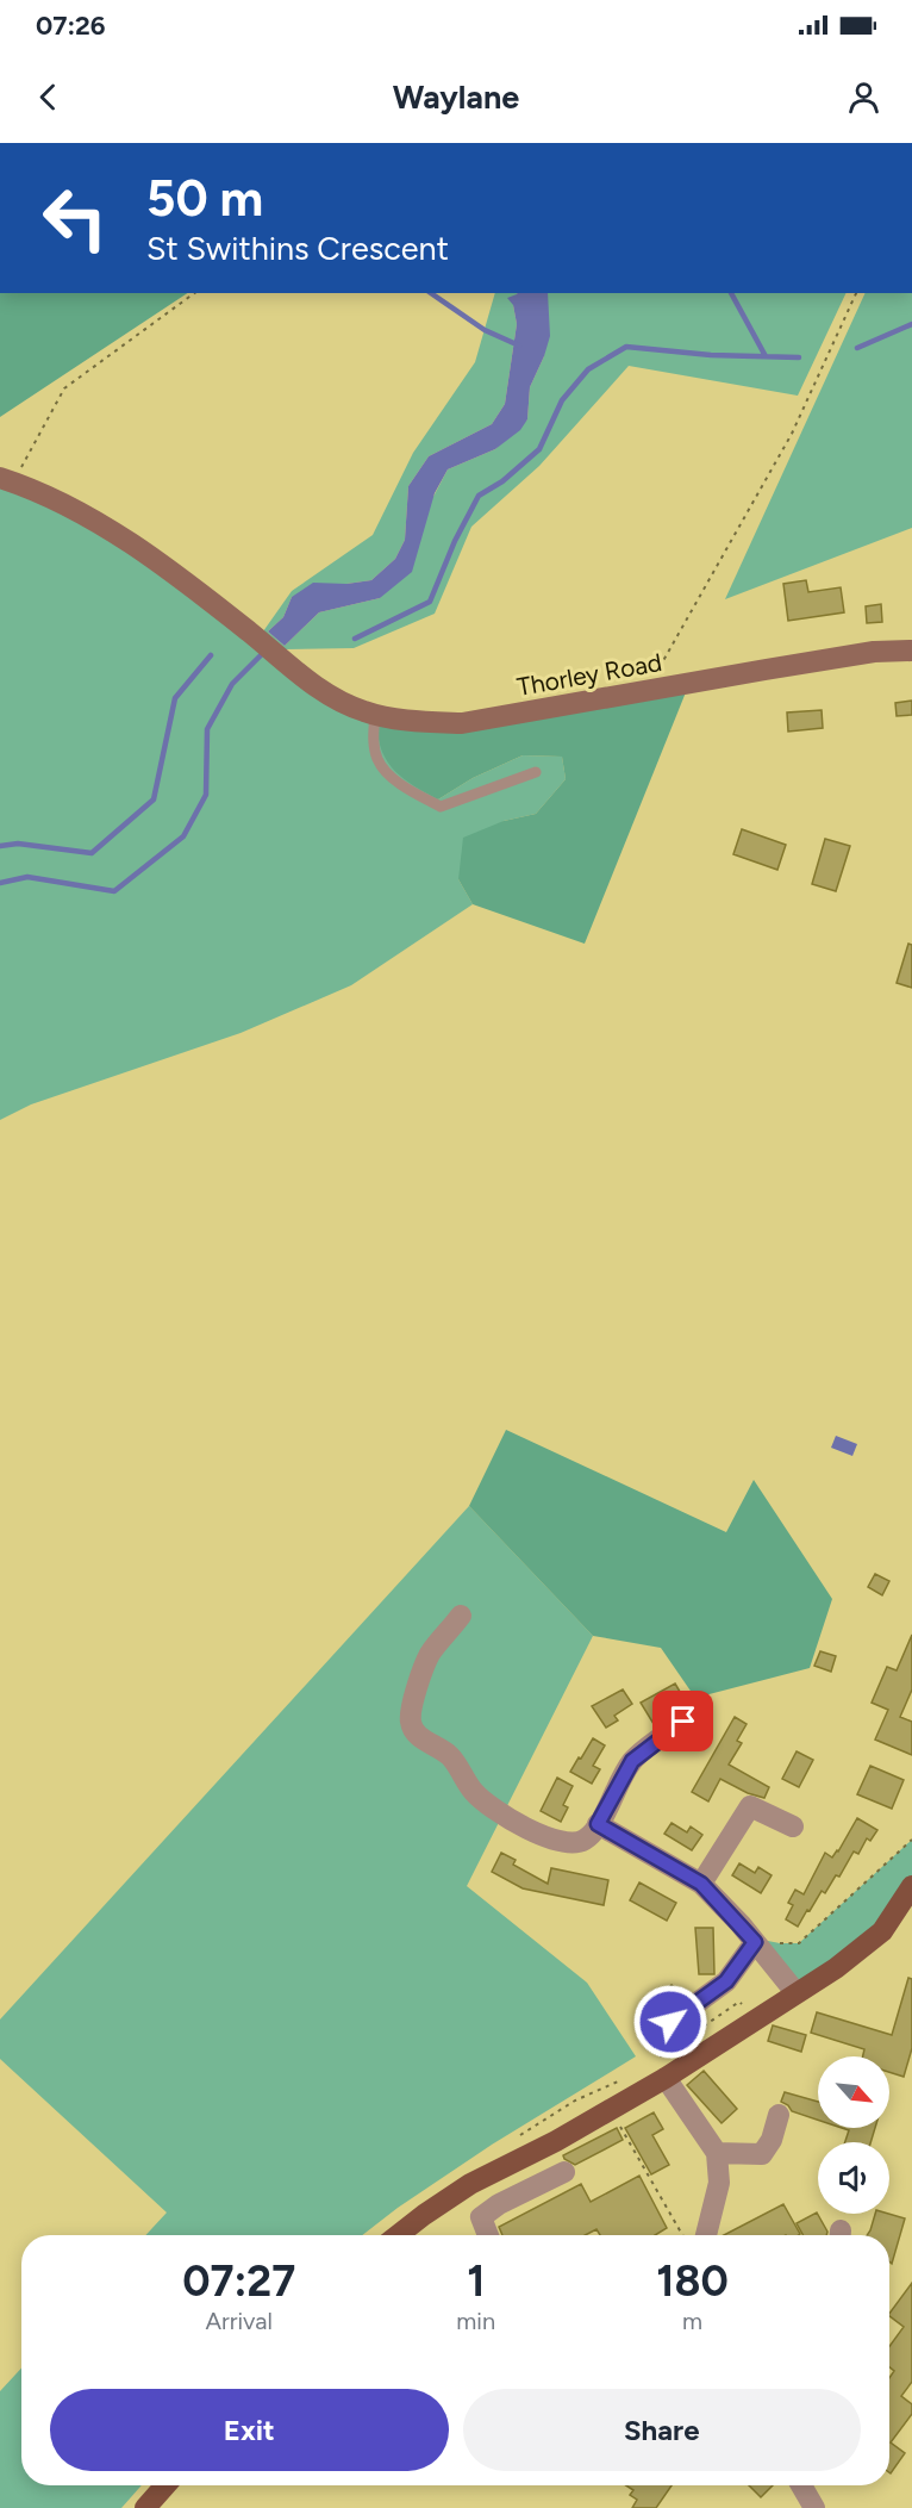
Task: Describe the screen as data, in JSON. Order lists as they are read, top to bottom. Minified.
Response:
{"streets":{"main road":["Thorley Road"]},"north":"bottom right","page":{"status":"07:26","header":"Waylane","turn":["50 m","St Swithins Crescent"],"eta":["07:27","Arrival","1","min","180","m"],"buttons":["Exit","Share"]}}
